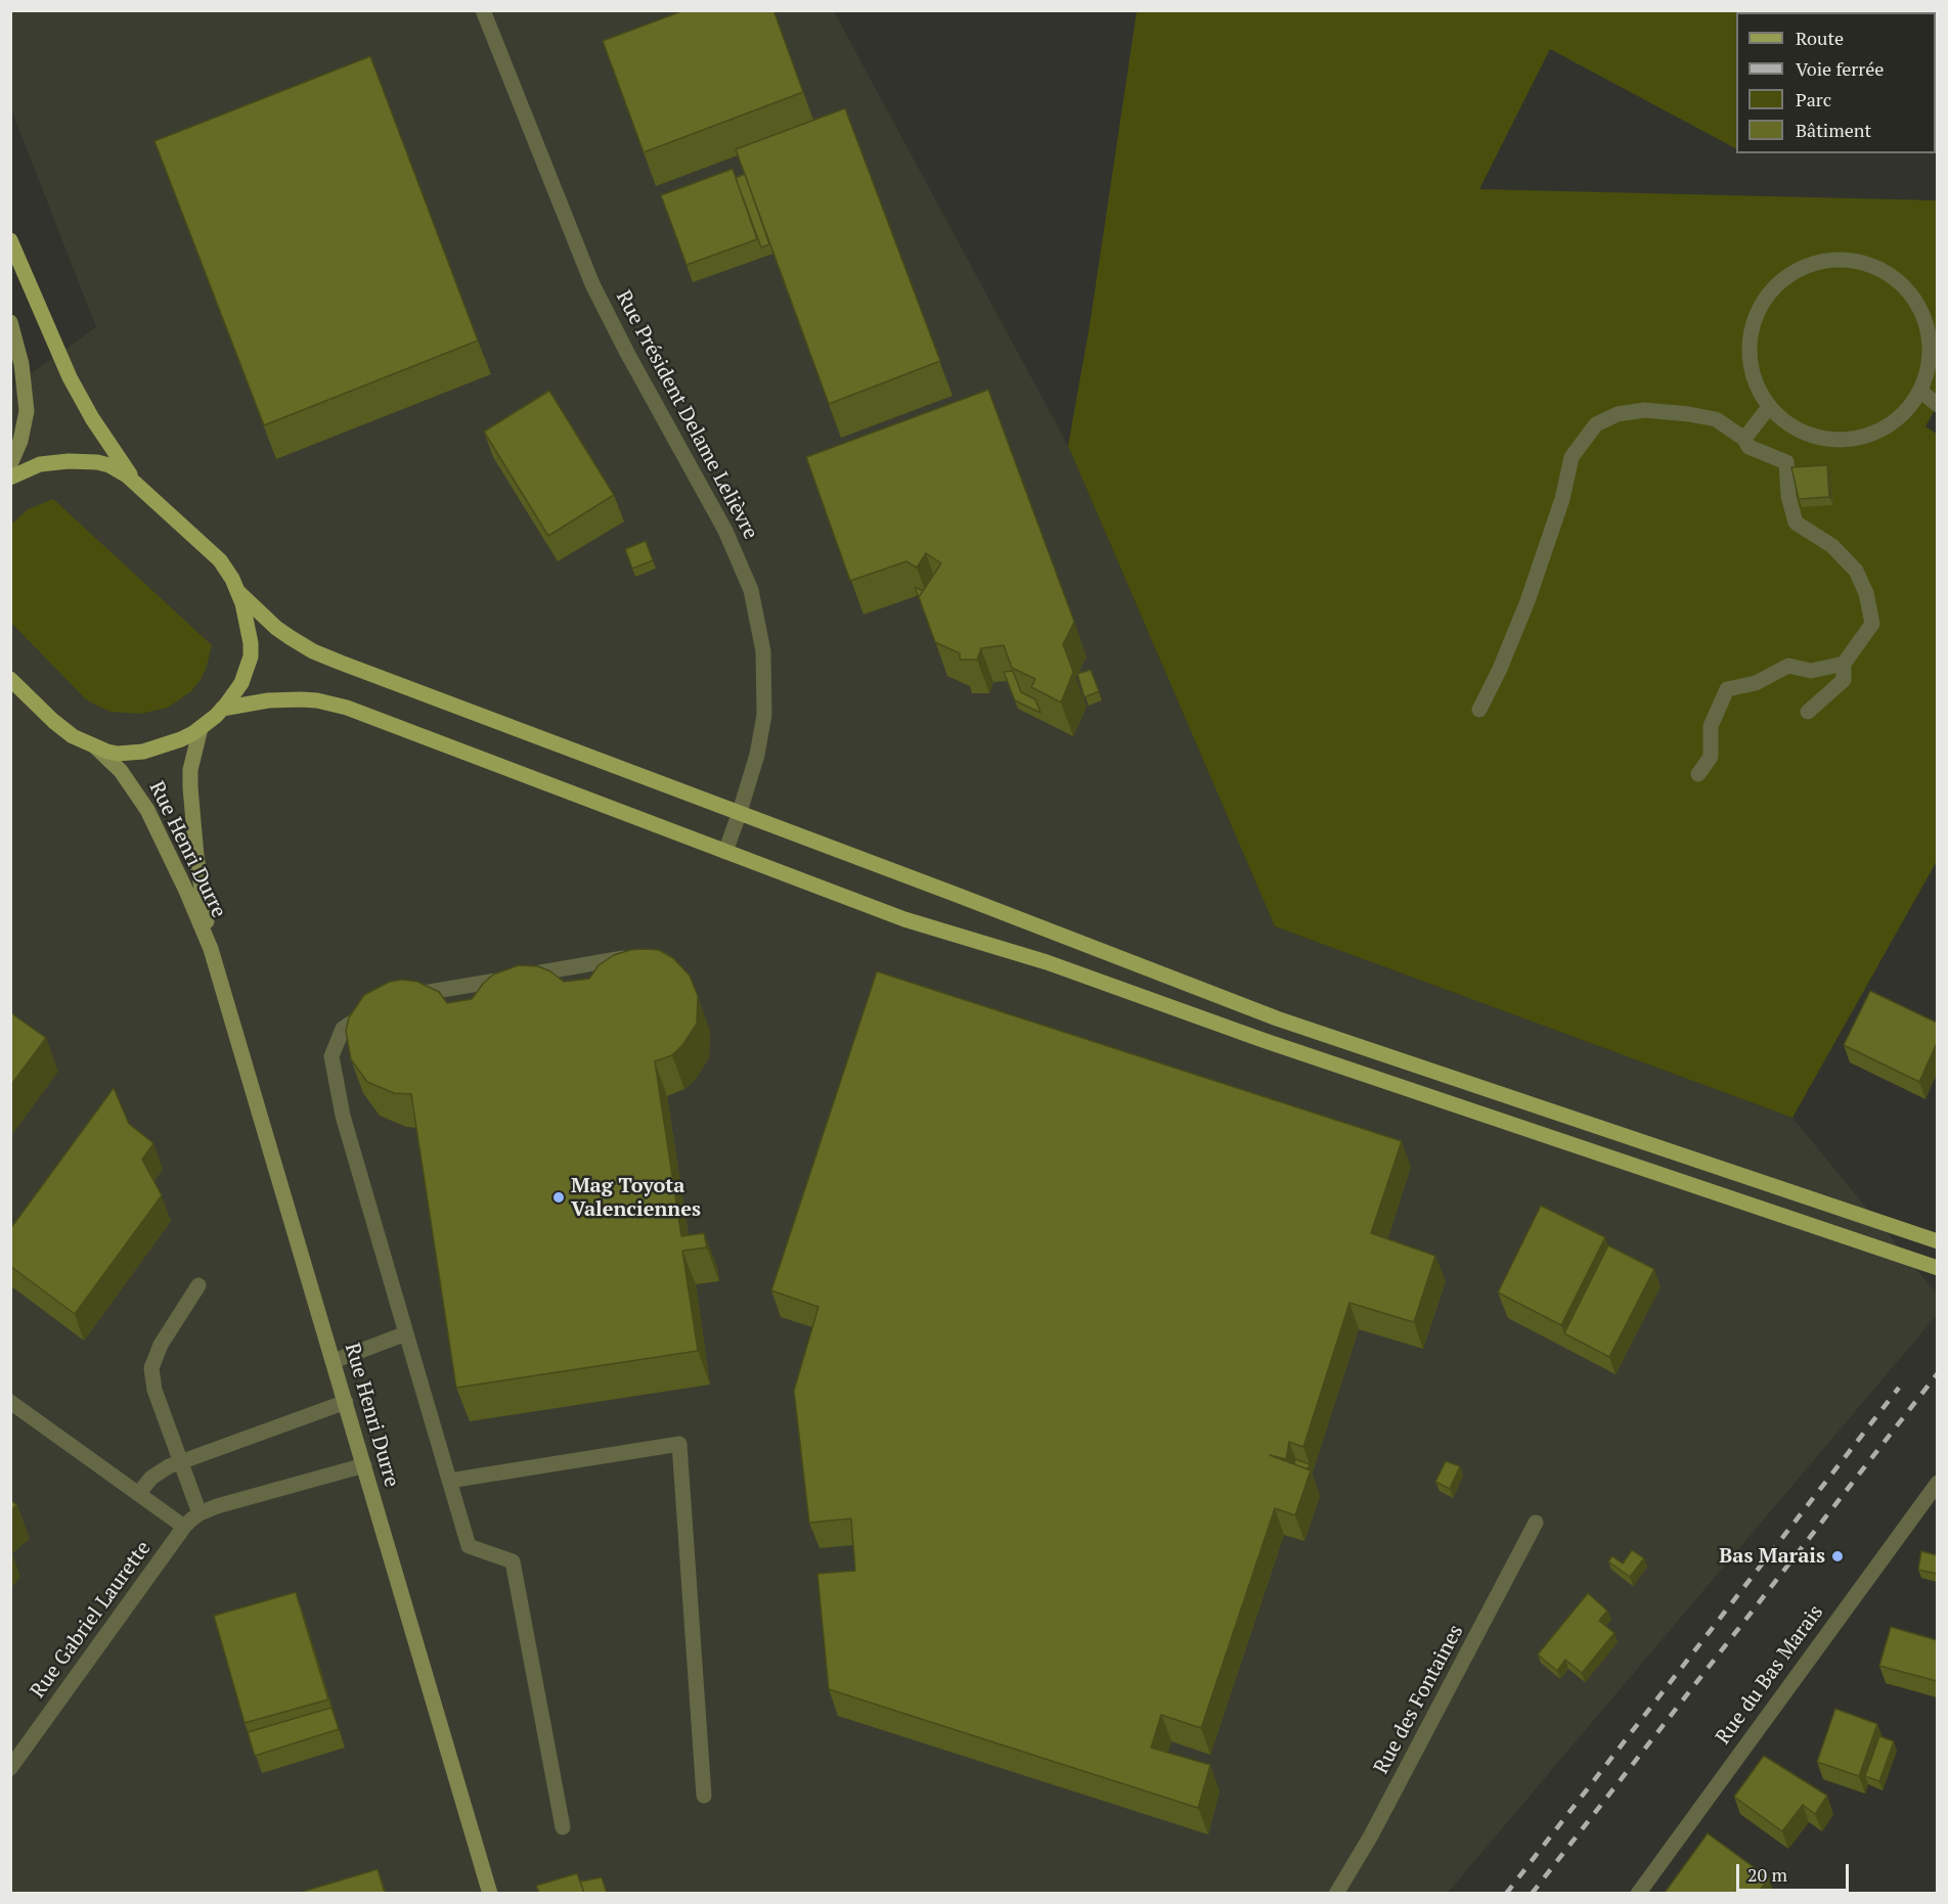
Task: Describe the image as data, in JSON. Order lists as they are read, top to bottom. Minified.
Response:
{"streets":{"street":["Rue Président Delame Lelièvre","Rue Henri Durre","Rue Gabriel Laurette","Rue du Bas Marais","Rue des Fontaines"]},"crossings":[["Rue Henri Durre","Rue Gabriel Laurette"]],"places":["Mag Toyota Valenciennes","Bas Marais"],"legend":["Route","Voie ferrée","Parc","Bâtiment"],"scale_bar":"20 m"}
